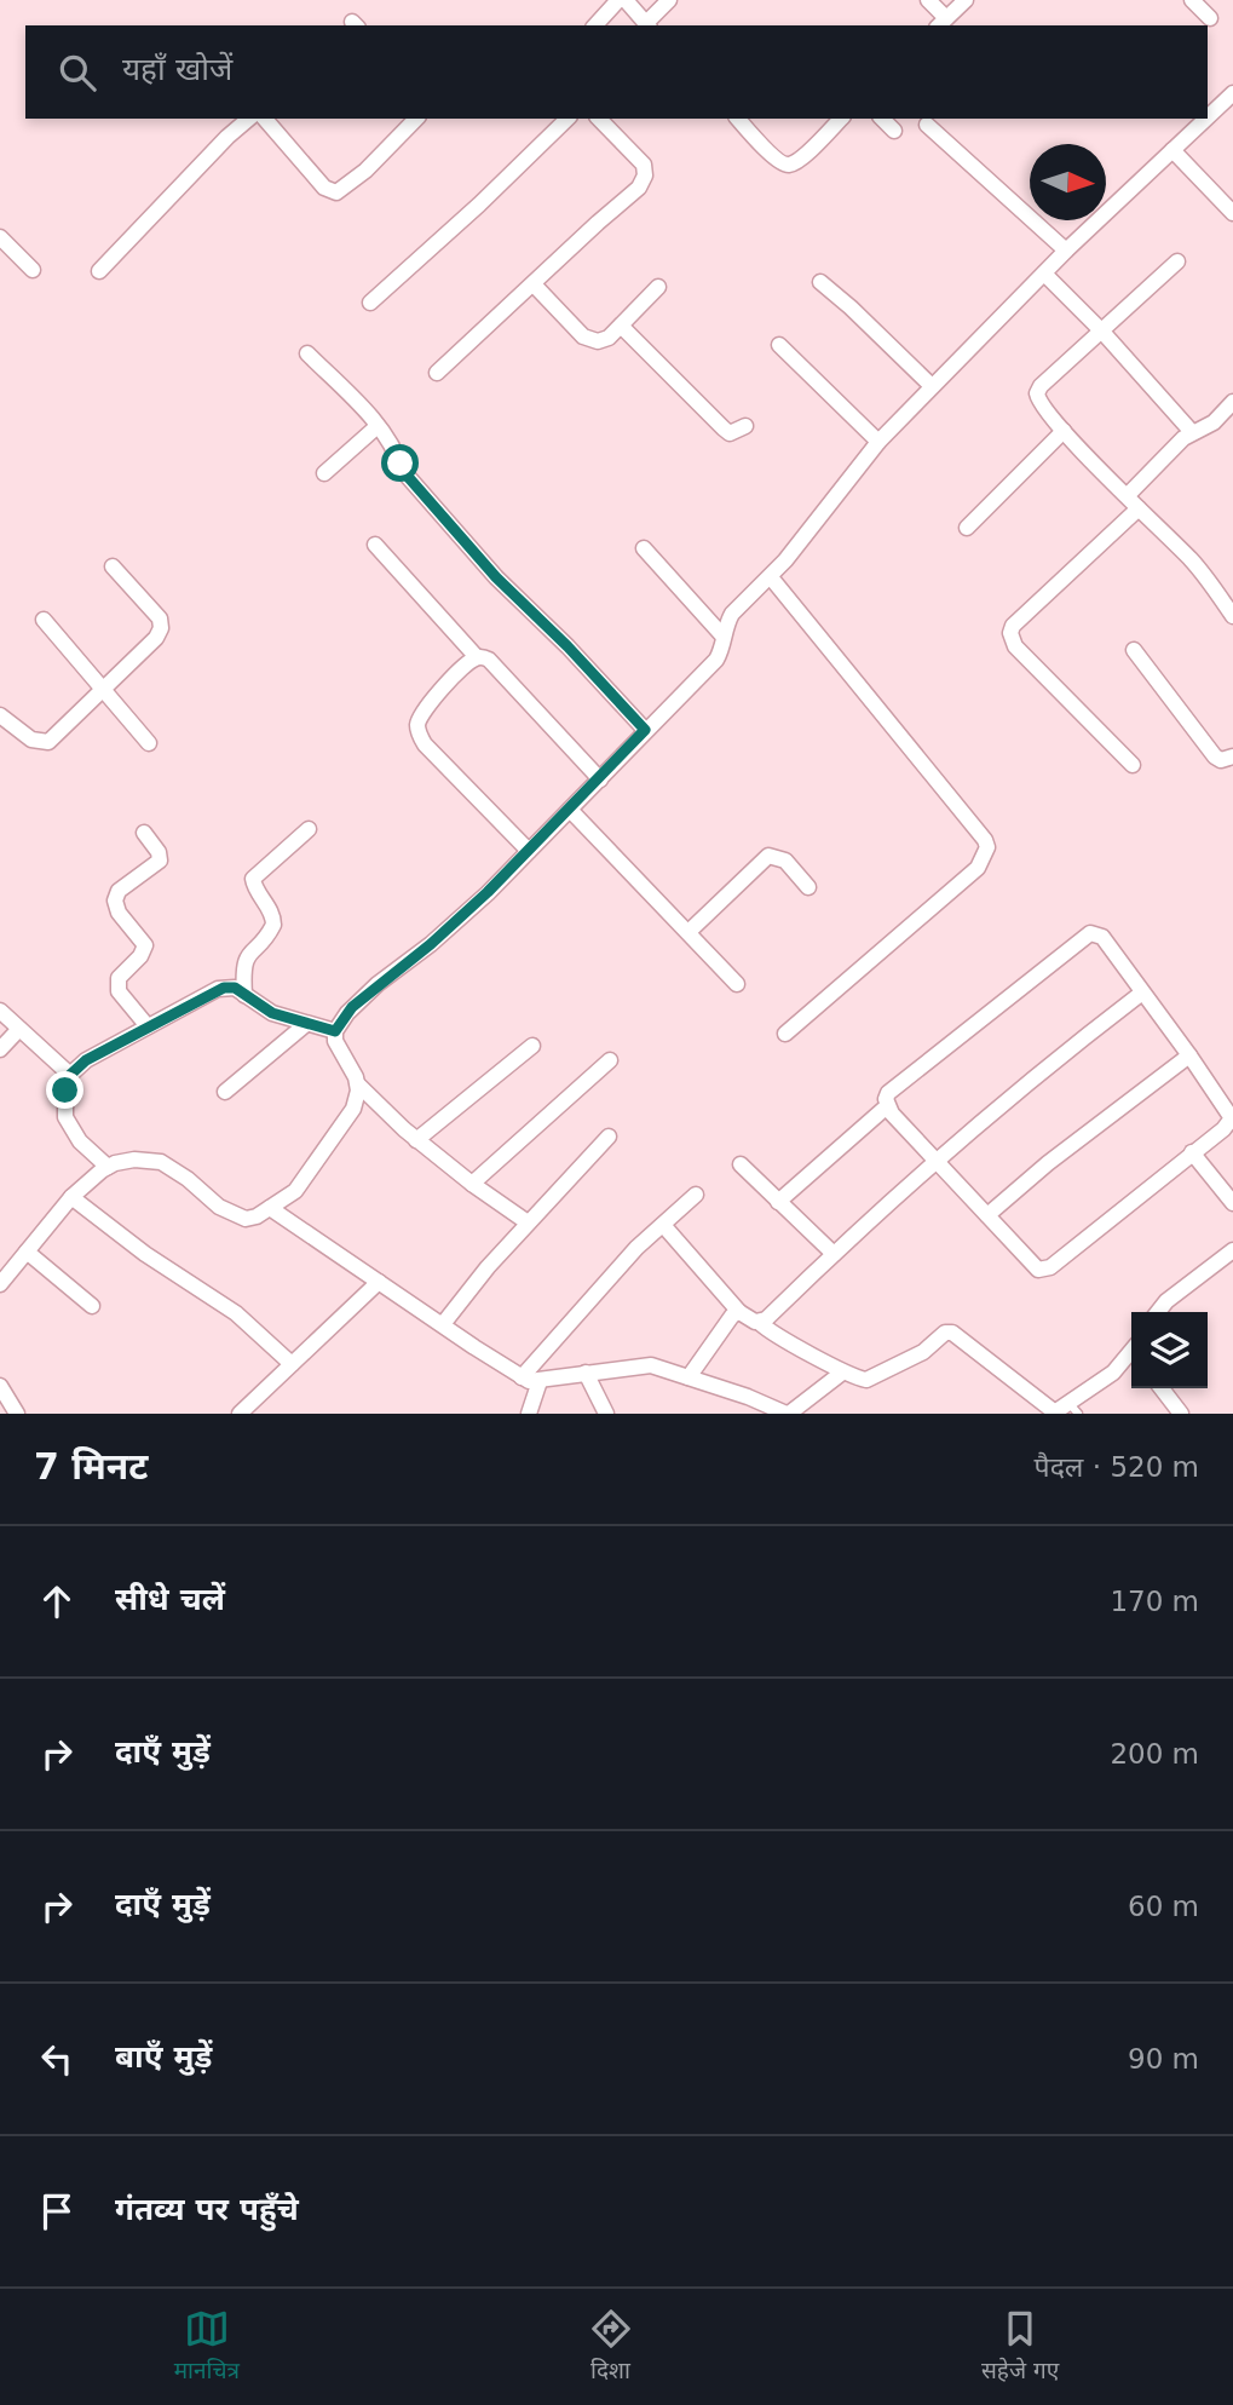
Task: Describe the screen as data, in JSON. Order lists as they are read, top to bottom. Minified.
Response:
{"north":"right","page":{"search":"यहाँ खोजें","heading":["7 मिनट","पैदल · 520 m"],"list":[["सीधे चलें","170 m"],["दाएँ मुड़ें","200 m"],["दाएँ मुड़ें","60 m"],["बाएँ मुड़ें","90 m"],"गंतव्य पर पहुँचे"],"nav":["मानचित्र","दिशा","सहेजे गए"]}}
